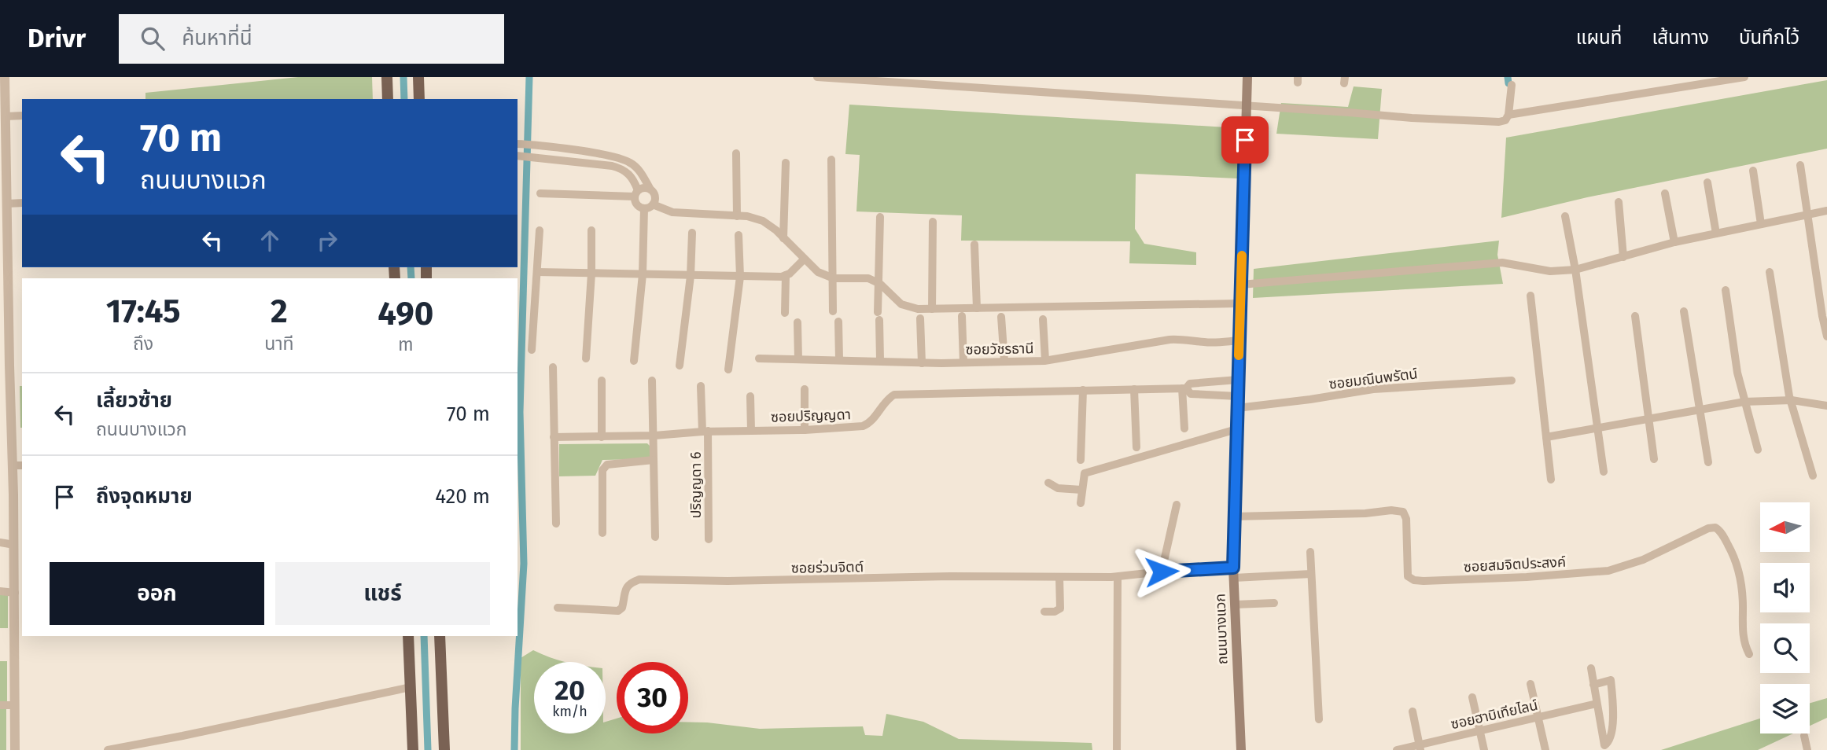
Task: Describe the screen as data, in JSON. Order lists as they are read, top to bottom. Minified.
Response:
{"streets":{"main road":["ถนนบางแวก"],"street":["ซอยวัชรธานี","ซอยมณีนพรัตน์","ซอยปริญญดา","ปริญญดา 6","ซอยสมจิตประสงค์","ซอยร่วมจิตต์","ซอยฮาบิเทียไลน์"]},"crossings":[["ซอยวัชรธานี","ถนนบางแวก"],["ซอยมณีนพรัตน์","ถนนบางแวก"],["ซอยปริญญดา","ปริญญดา 6"],["ซอยปริญญดา","ถนนบางแวก"],["ซอยสมจิตประสงค์","ถนนบางแวก"],["ซอยร่วมจิตต์","ถนนบางแวก"]],"north":"left","page":{"header":"Drivr","search":"ค้นหาที่นี่","nav":["แผนที่","เส้นทาง","บันทึกไว้"],"turn":["70 m","ถนนบางแวก"],"eta":["17:45","ถึง","2","นาที","490","m"],"list":[{"name":"เลี้ยวซ้าย","note":"ถนนบางแวก","value":"70 m"},{"name":"ถึงจุดหมาย","value":"420 m"}],"buttons":["ออก","แชร์"],"speed":"20 km/h","limit":"30"}}
